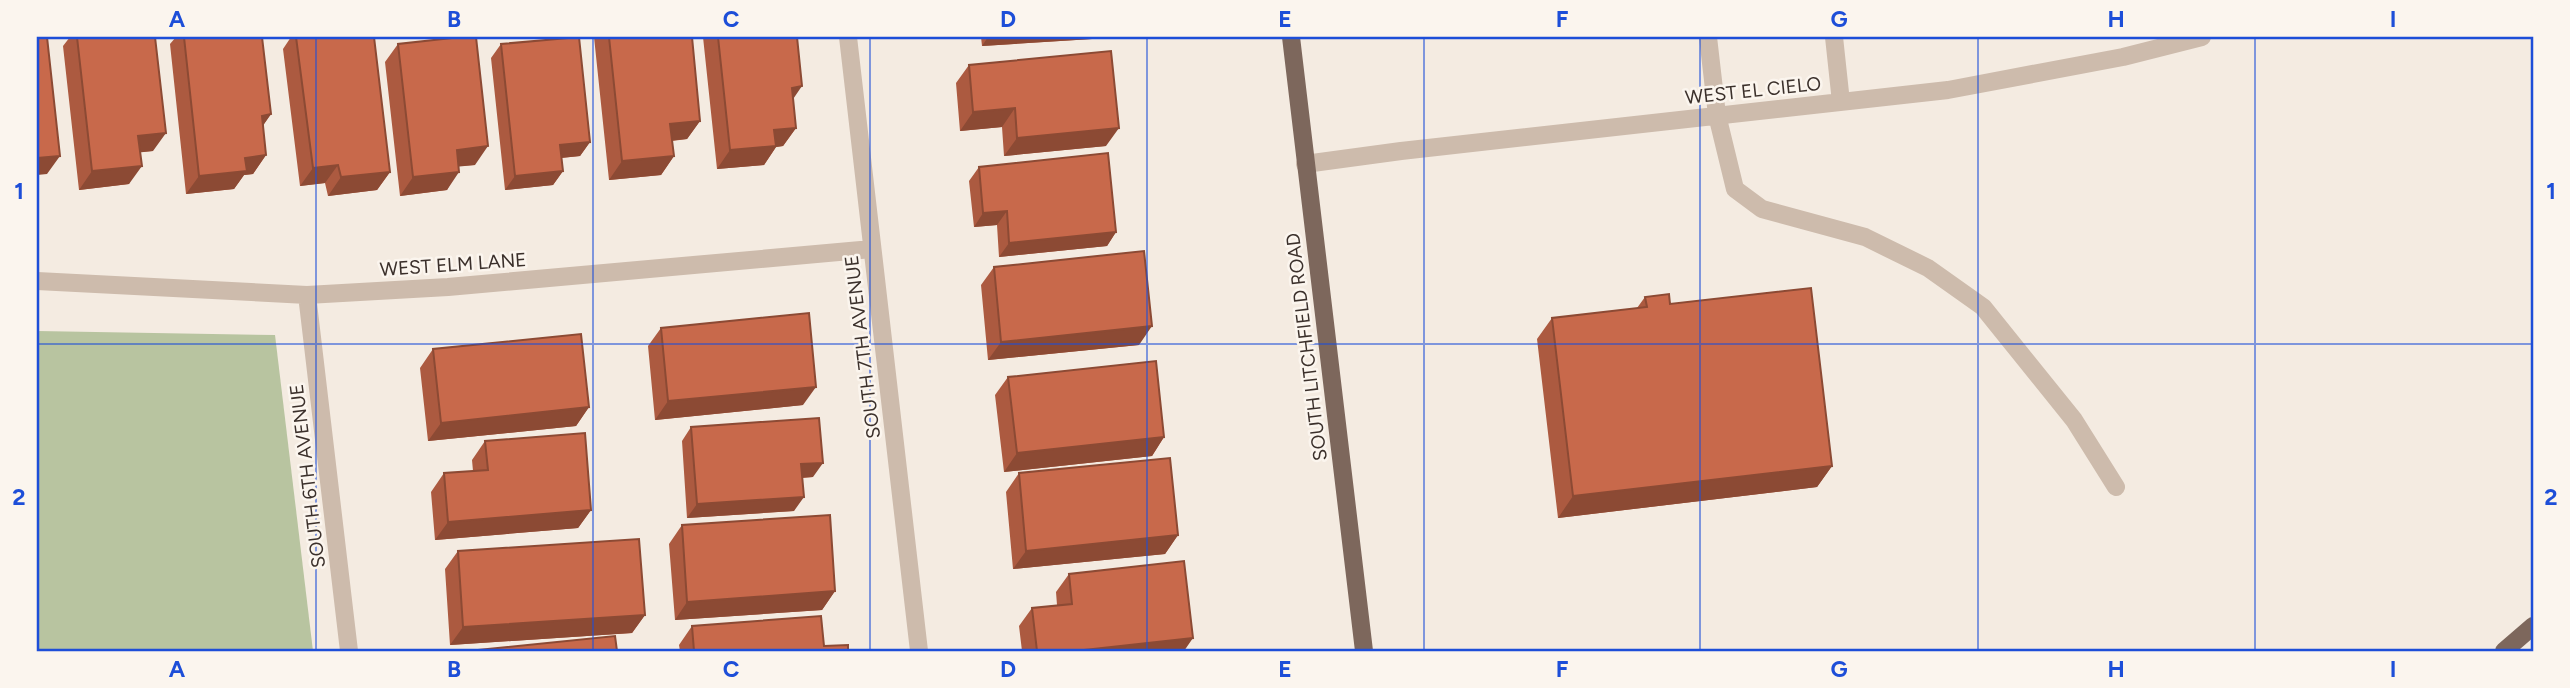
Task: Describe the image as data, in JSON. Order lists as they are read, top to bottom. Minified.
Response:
{"streets":{"main road":["SOUTH LITCHFIELD ROAD"],"street":["WEST EL CIELO","WEST ELM LANE","SOUTH 7TH AVENUE","SOUTH 6TH AVENUE"]},"crossings":[["WEST EL CIELO","SOUTH LITCHFIELD ROAD"],["WEST ELM LANE","SOUTH 7TH AVENUE"],["WEST ELM LANE","SOUTH 6TH AVENUE"]],"grid":{"columns":["A","B","C","D","E","F","G","H","I"],"rows":["1","2"]}}
